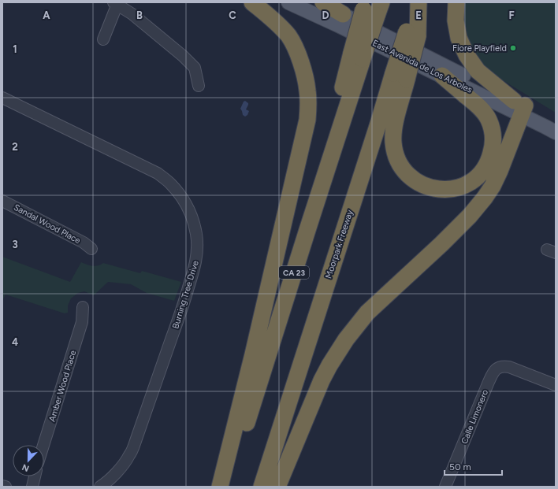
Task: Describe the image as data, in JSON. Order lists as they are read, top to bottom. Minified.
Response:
{"streets":{"highway":["Moorpark Freeway","CA 23"],"main road":["East Avenida de Los Arboles"],"street":["Sandal Wood Place","Burning Tree Drive","Amber Wood Place","Calle Limonero"]},"places":["Fiore Playfield"],"scale_bar":"50 m","north":"bottom","grid":{"columns":["A","B","C","D","E","F"],"rows":["1","2","3","4"]}}
